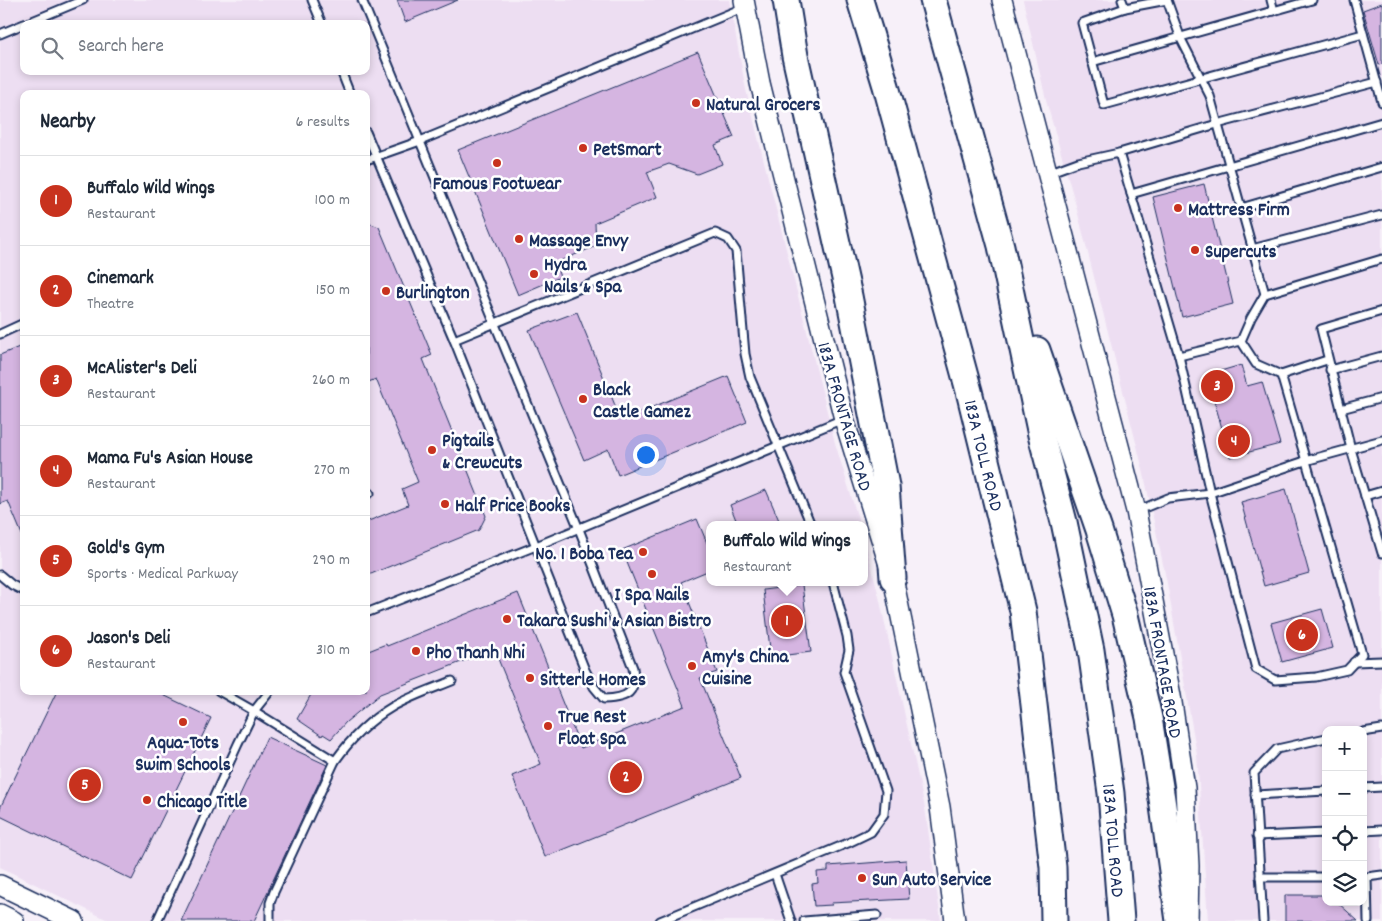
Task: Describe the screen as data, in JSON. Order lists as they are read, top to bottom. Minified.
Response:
{"streets":{"highway":["183A TOLL ROAD"],"main road":["183A FRONTAGE ROAD"]},"places":["Natural Grocers","PetSmart","Famous Footwear","Mattress Firm","Massage Envy","Supercuts","Hydra Nails & Spa","Burlington","Black Castle Gamez","Pigtails & Crewcuts","Half Price Books","No. 1 Boba Tea","I Spa Nails","Takara Sushi & Asian Bistro","Pho Thanh Nhi","Amy's China Cuisine","Sitterle Homes","Aqua-Tots Swim Schools","True Rest Float Spa","Chicago Title","Sun Auto Service"],"page":{"search":"Search here","heading":["Nearby","6 results"],"list":[{"mark":"1","name":"Buffalo Wild Wings","note":"Restaurant","value":"100 m"},{"mark":"2","name":"Cinemark","note":"Theatre","value":"150 m"},{"mark":"3","name":"McAlister's Deli","note":"Restaurant","value":"260 m"},{"mark":"4","name":"Mama Fu's Asian House","note":"Restaurant","value":"270 m"},{"mark":"5","name":"Gold's Gym","note":"Sports · Medical Parkway","value":"290 m"},{"mark":"6","name":"Jason's Deli","note":"Restaurant","value":"310 m"}],"pins":["3","4","1","6","2","5"],"popup":["Buffalo Wild Wings","Restaurant"],"map_buttons":["+","−"]}}
